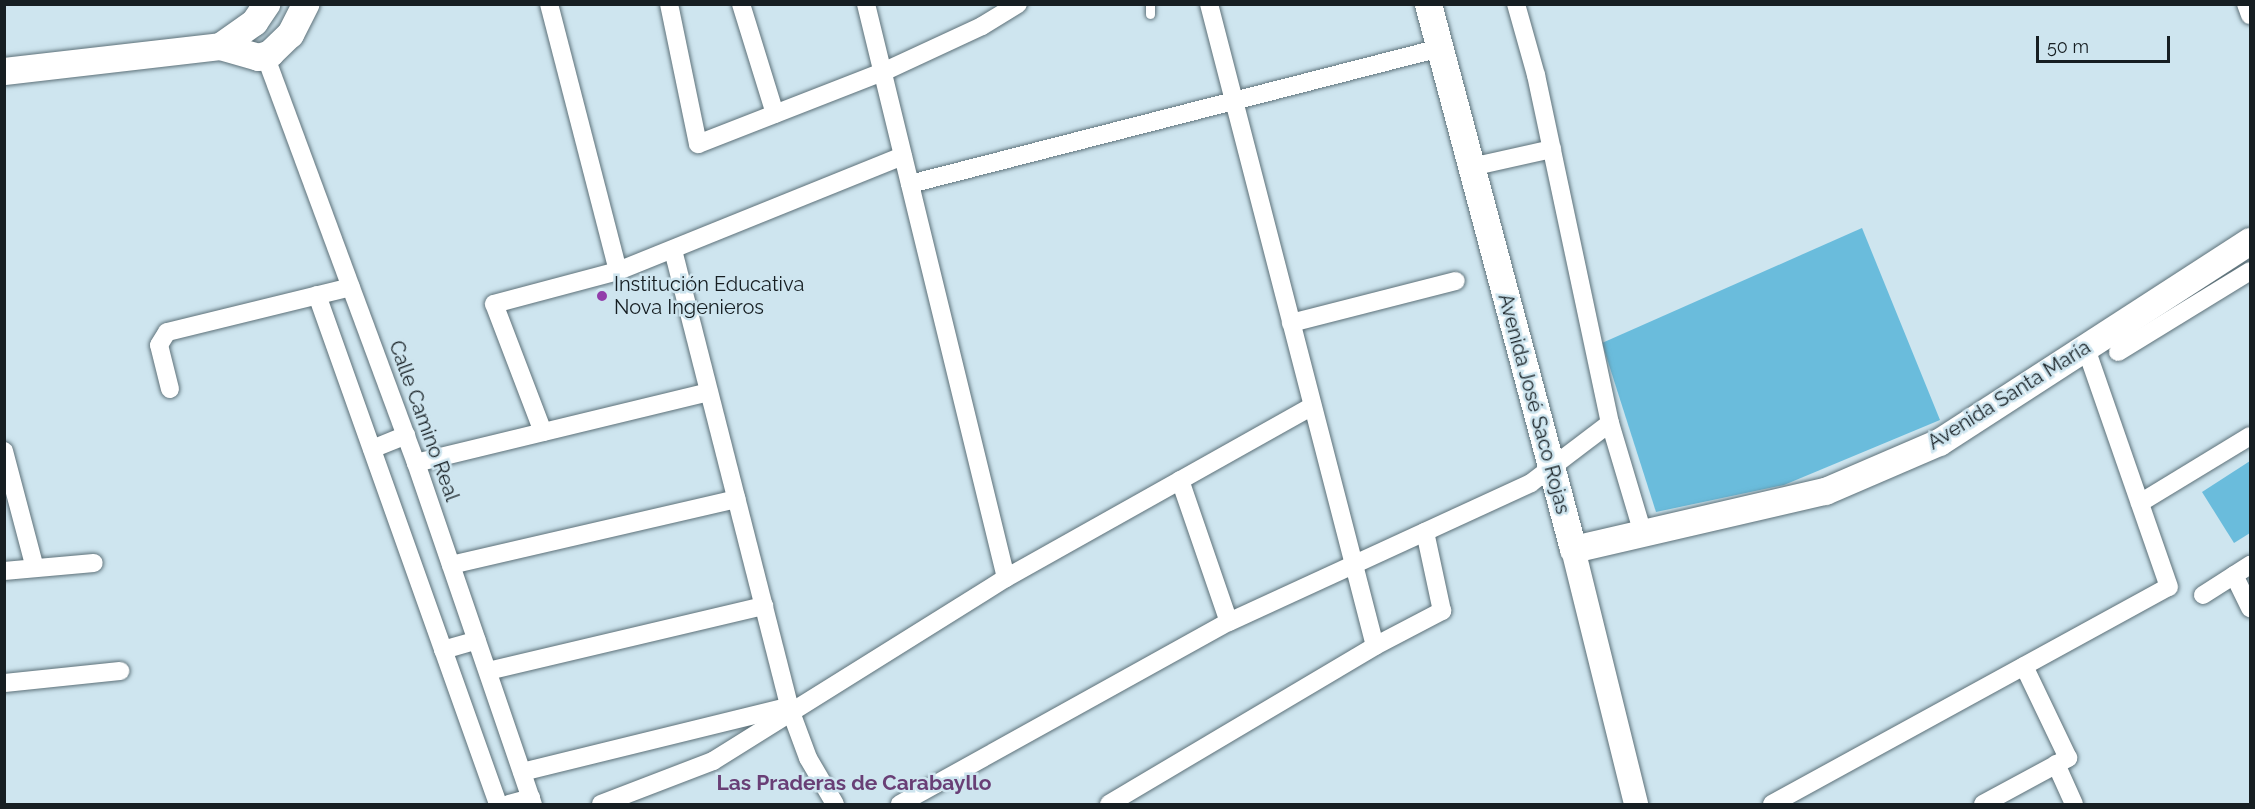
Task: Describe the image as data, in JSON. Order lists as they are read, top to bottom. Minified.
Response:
{"streets":{"main road":["Avenida Santa María","Avenida José Saco Rojas"],"street":["Calle Camino Real"]},"crossings":[["Avenida Santa María","Avenida José Saco Rojas"]],"districts":["Las Praderas de Carabayllo"],"places":["Institución Educativa Nova Ingenieros"],"scale_bar":"50 m"}
